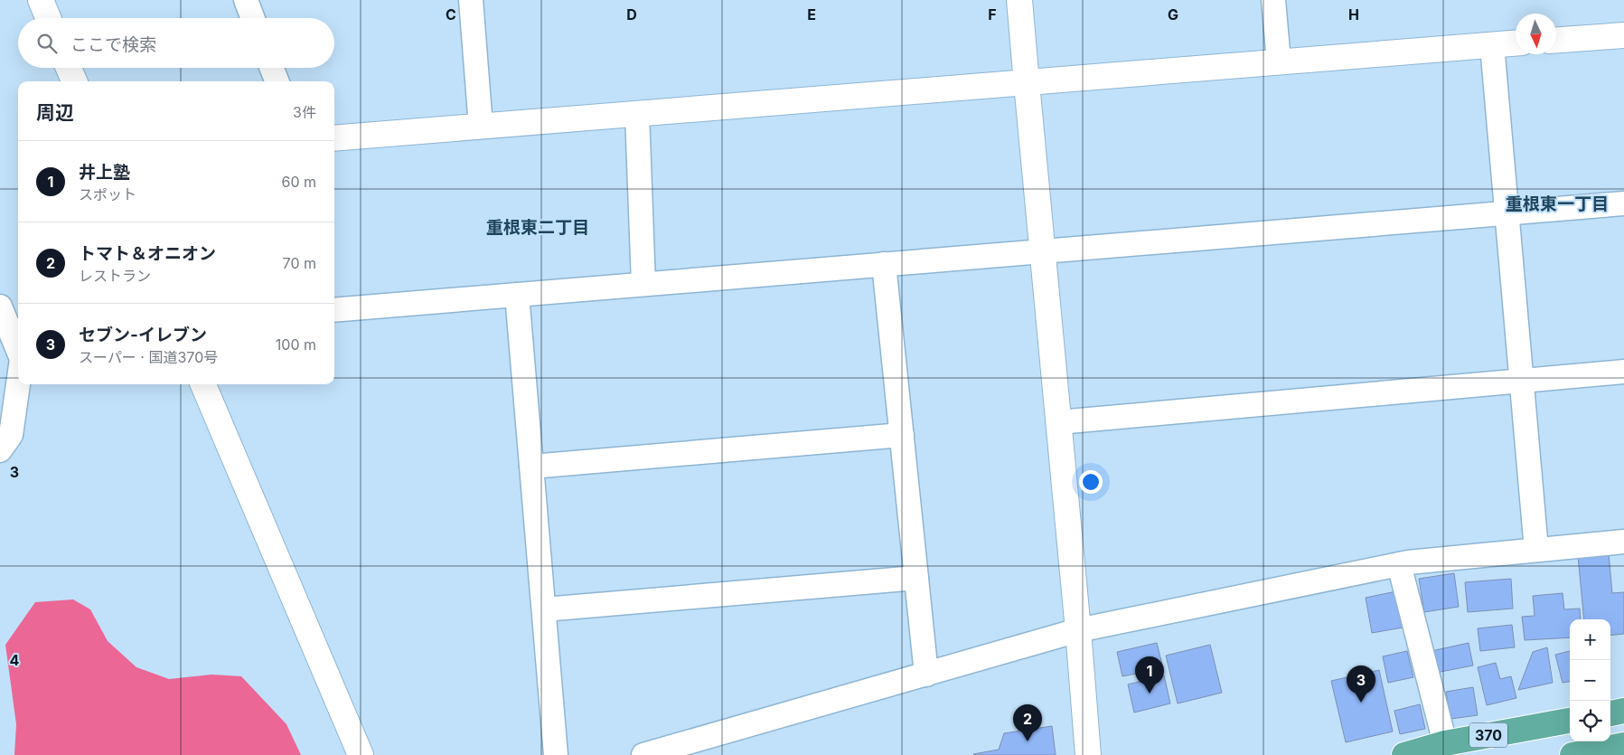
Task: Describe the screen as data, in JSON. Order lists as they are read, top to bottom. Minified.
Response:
{"streets":{"highway":["370"]},"districts":["重根東一丁目","重根東二丁目"],"north":"bottom","page":{"search":"ここで検索","heading":["周辺","3件"],"list":[{"mark":"1","name":"井上塾","note":"スポット","value":"60 m"},{"mark":"2","name":"トマト＆オニオン","note":"レストラン","value":"70 m"},{"mark":"3","name":"セブン-イレブン","note":"スーパー · 国道370号","value":"100 m"}],"map_buttons":["+","−"],"pins":["1","3","2"]},"grid":{"columns":["C","D","E","F","G","H"],"rows":["3","4"]}}
